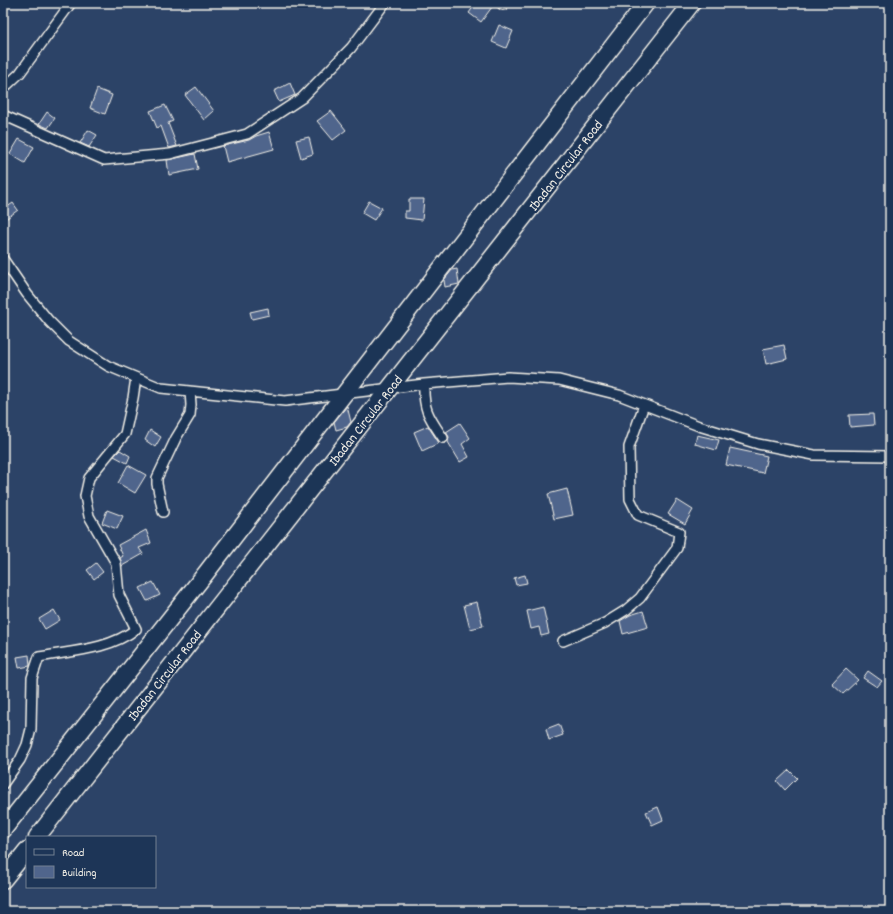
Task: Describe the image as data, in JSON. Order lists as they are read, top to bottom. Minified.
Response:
{"streets":{"highway":["Ibadan Circular Road"]},"legend":["Road","Building"]}
